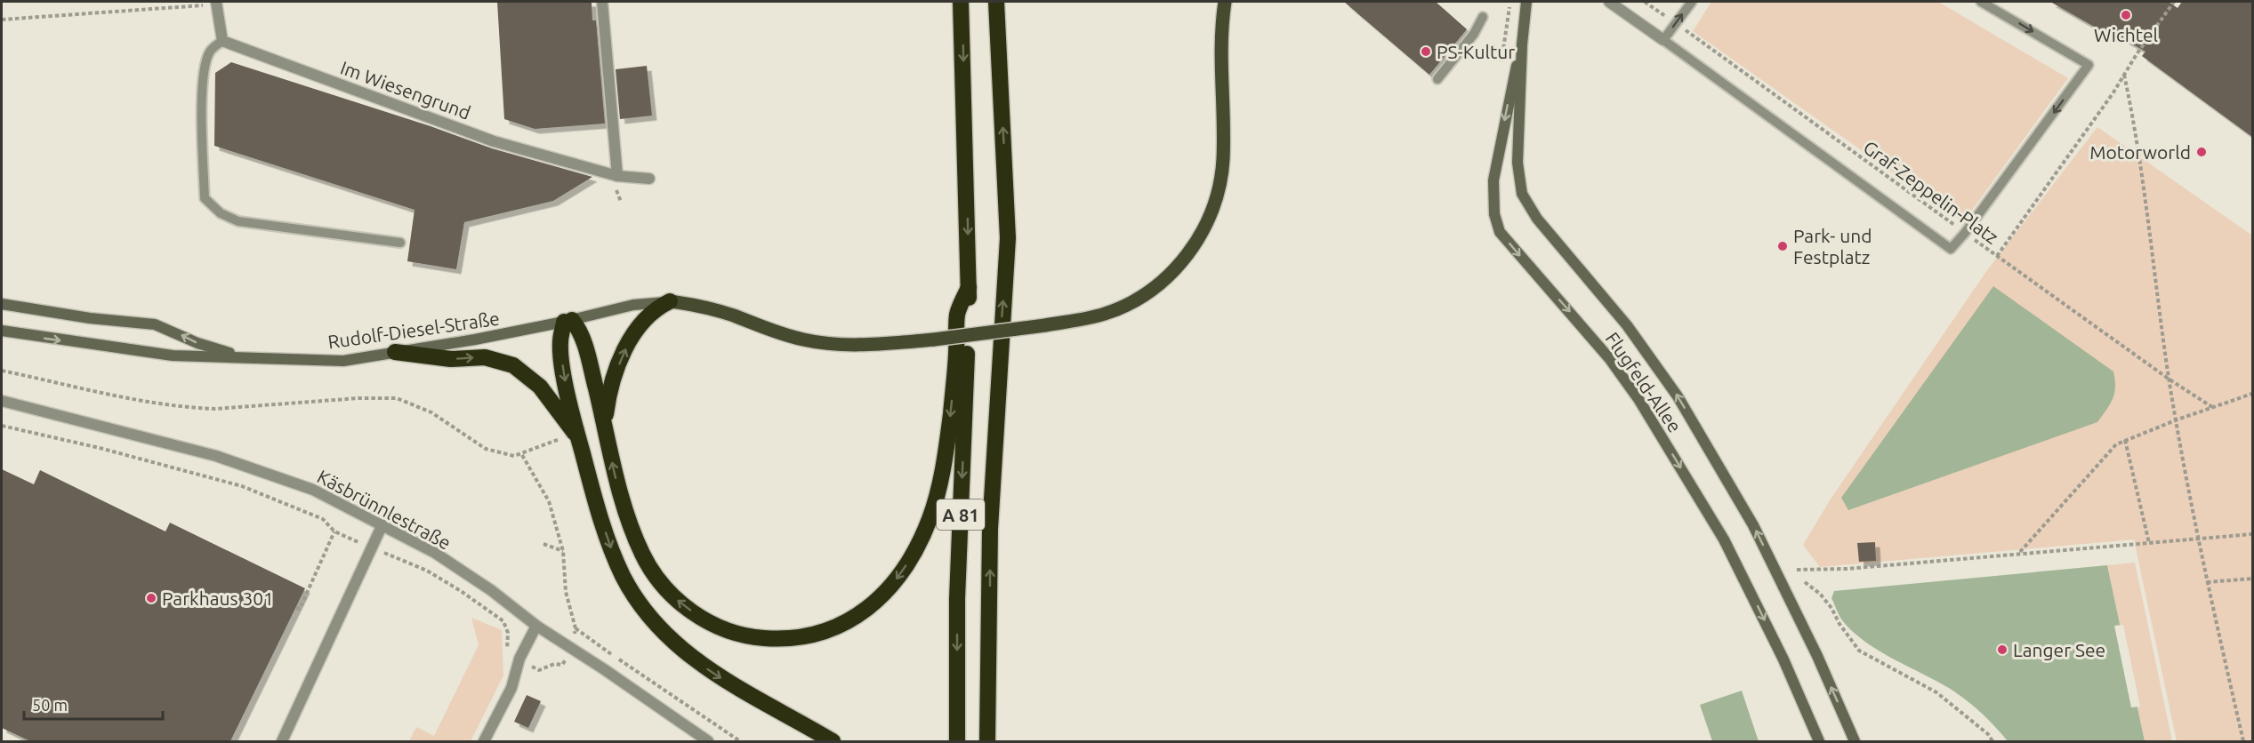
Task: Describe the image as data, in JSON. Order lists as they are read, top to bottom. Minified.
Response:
{"streets":{"highway":["A 81"],"main road":["Rudolf-Diesel-Straße","Flugfeld-Allee"],"street":["Im Wiesengrund","Käsbrünnlestraße"],"path":["Graf-Zeppelin-Platz"]},"places":["Wichtel","PS-Kultur","Motorworld","Park- und Festplatz","Parkhaus 301","Langer See"],"scale_bar":"50 m"}
